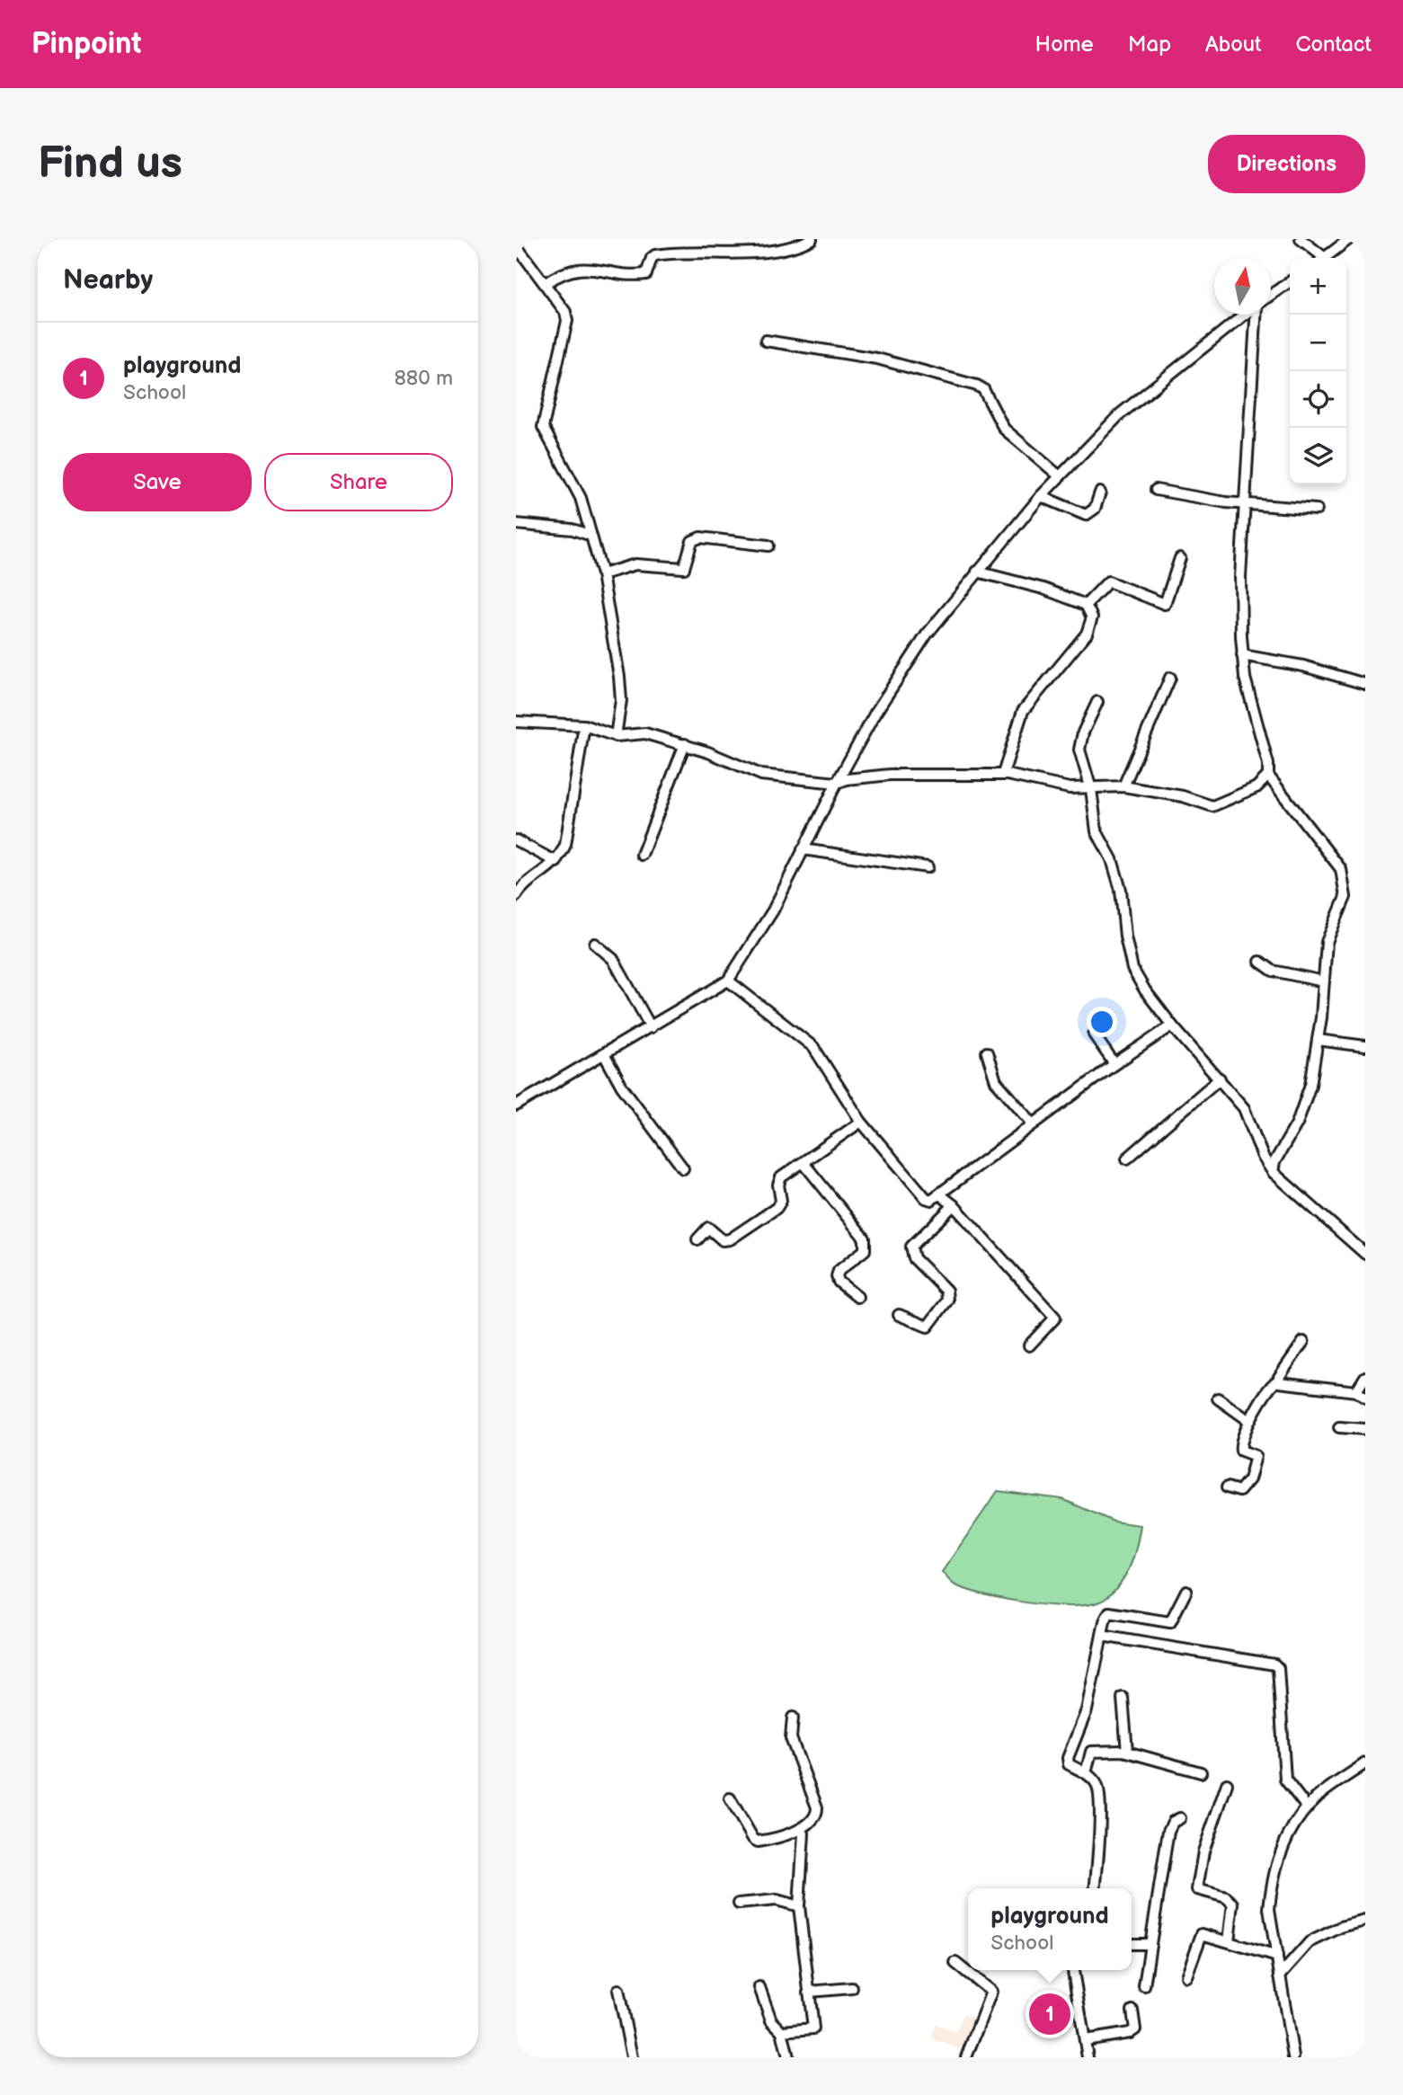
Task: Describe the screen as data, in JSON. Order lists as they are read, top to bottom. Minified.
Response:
{"north":"top","page":{"header":"Pinpoint","nav":["Home","Map","About","Contact"],"buttons":["Directions",["Save","Share"]],"title":"Find us","heading":"Nearby","map_buttons":["+","−"],"list":[{"mark":"1","name":"playground","note":"School","value":"880 m"}],"popup":["playground","School"],"pins":"1"}}
